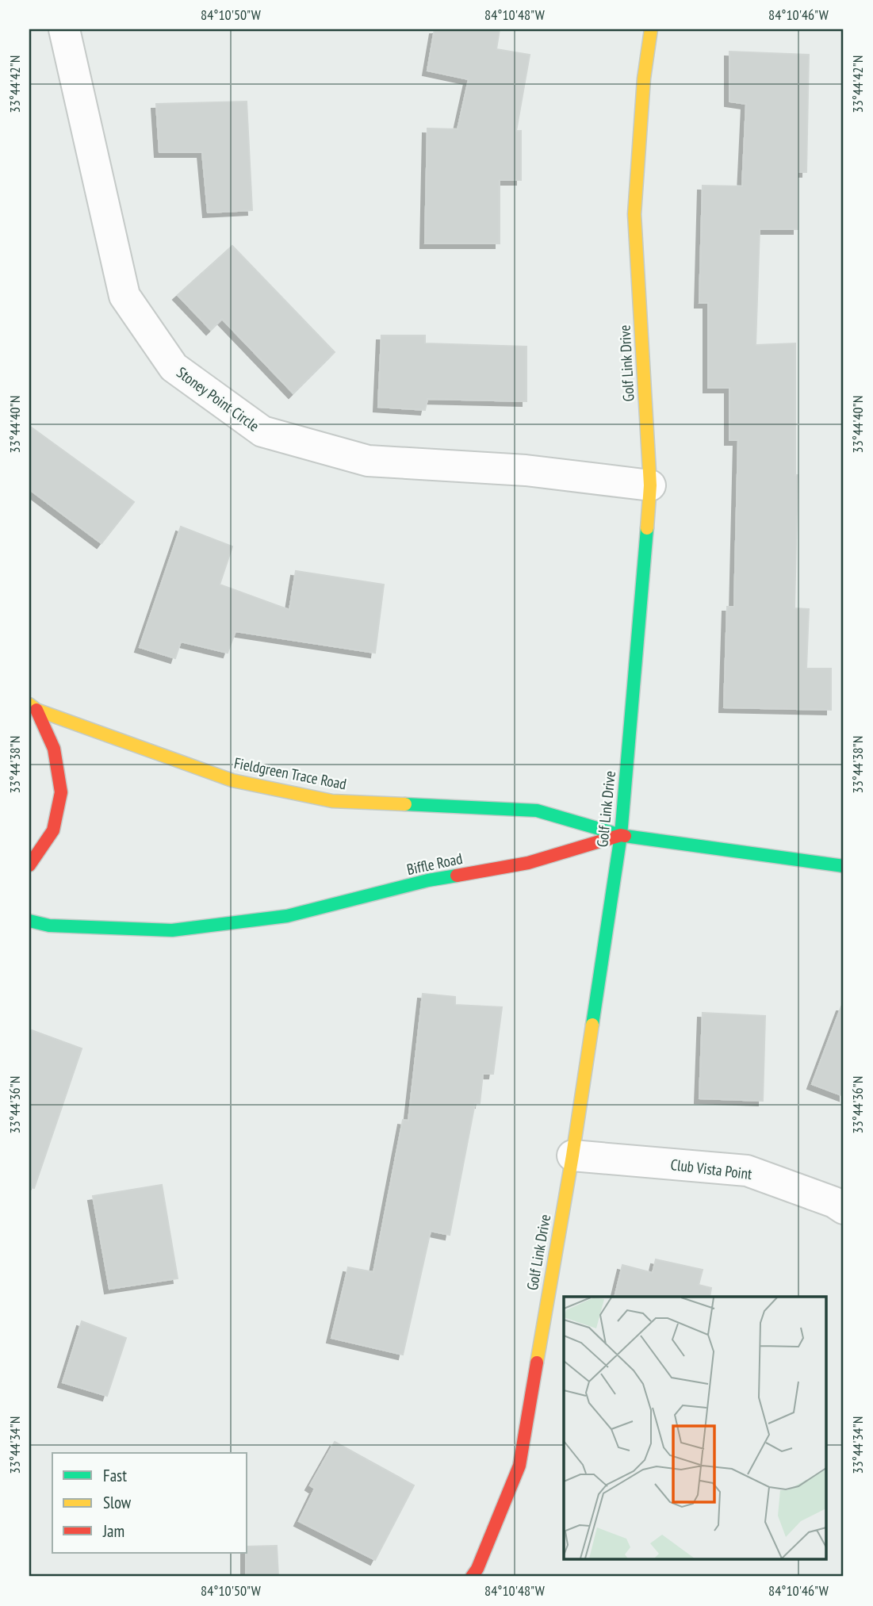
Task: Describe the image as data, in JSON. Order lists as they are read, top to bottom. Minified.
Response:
{"streets":{"street":["Golf Link Drive","Stoney Point Circle","Fieldgreen Trace Road","Biffle Road","Club Vista Point"]},"crossings":[["Golf Link Drive","Stoney Point Circle"],["Golf Link Drive","Fieldgreen Trace Road"],["Golf Link Drive","Biffle Road"],["Golf Link Drive","Club Vista Point"],["Fieldgreen Trace Road","Biffle Road"]],"legend":["Fast","Slow","Jam"],"coordinates":["84°10'50\"W","84°10'48\"W","84°10'46\"W","33°44'42\"N","33°44'40\"N","33°44'38\"N","33°44'36\"N","33°44'34\"N"]}
